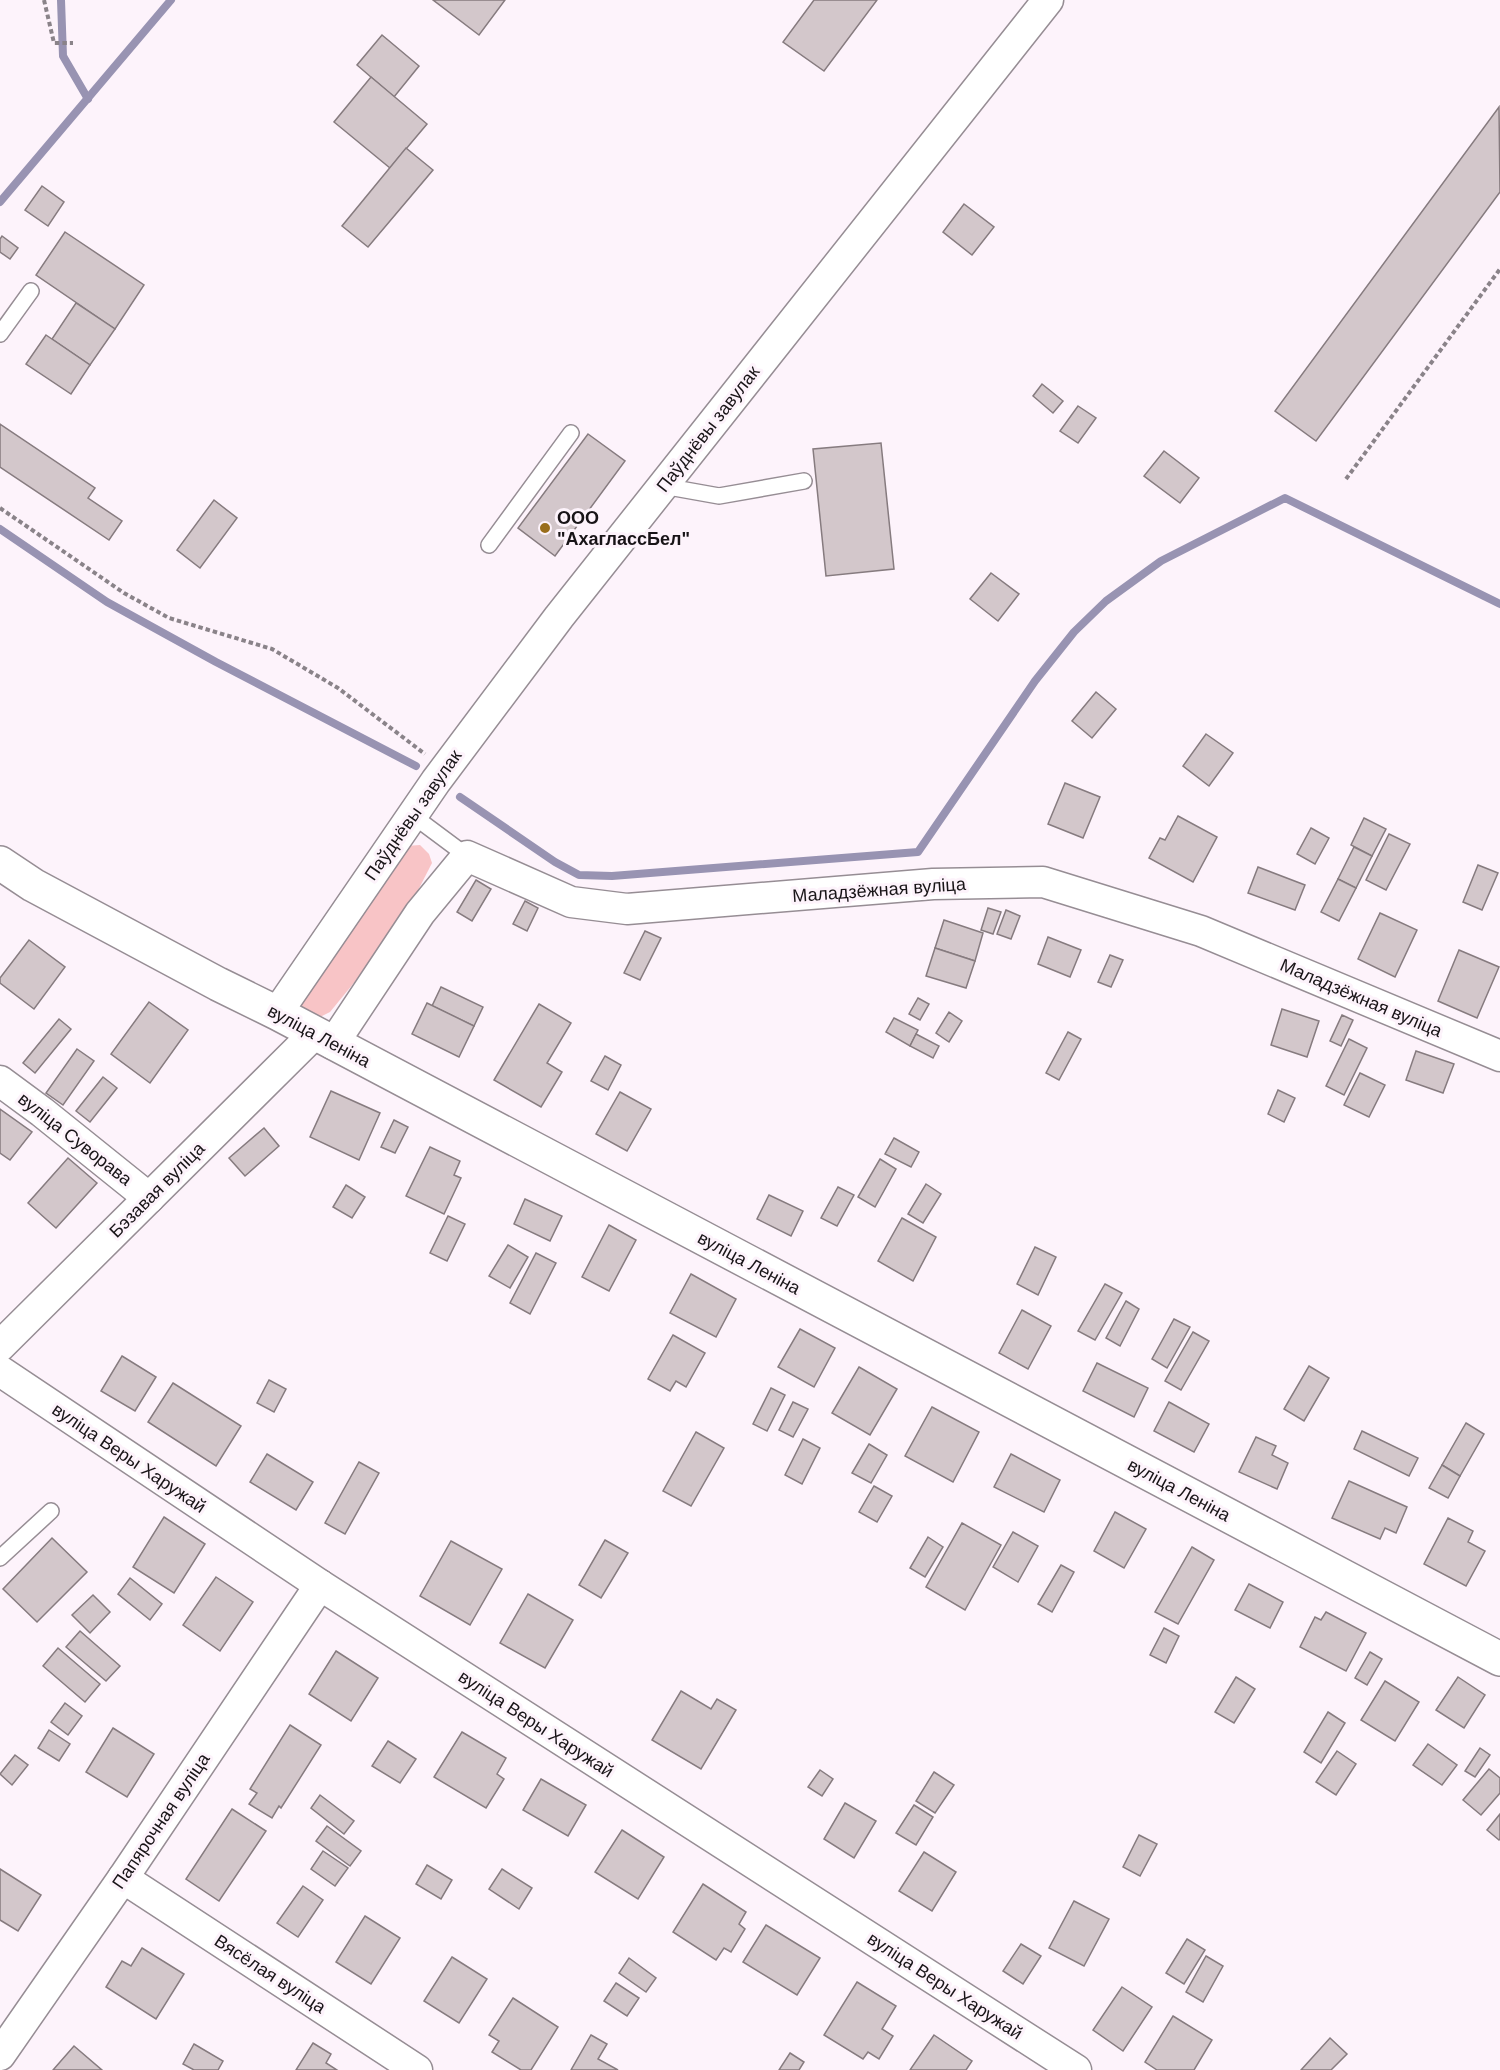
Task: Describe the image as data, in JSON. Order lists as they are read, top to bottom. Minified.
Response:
{"streets":{"street":["Паўднёвы завулак","Маладзёжная вуліца","вуліца Леніна","вуліца Суворава","Бэзавая вуліца","вуліца Веры Харужай","Папярочная вуліца","Вясёлая вуліца"]},"crossings":[["Паўднёвы завулак","вуліца Леніна"],["вуліца Леніна","Бэзавая вуліца"],["вуліца Суворава","Бэзавая вуліца"],["вуліца Веры Харужай","Папярочная вуліца"],["Папярочная вуліца","Вясёлая вуліца"]],"places":["ООО \"АхаглассБел\""]}
